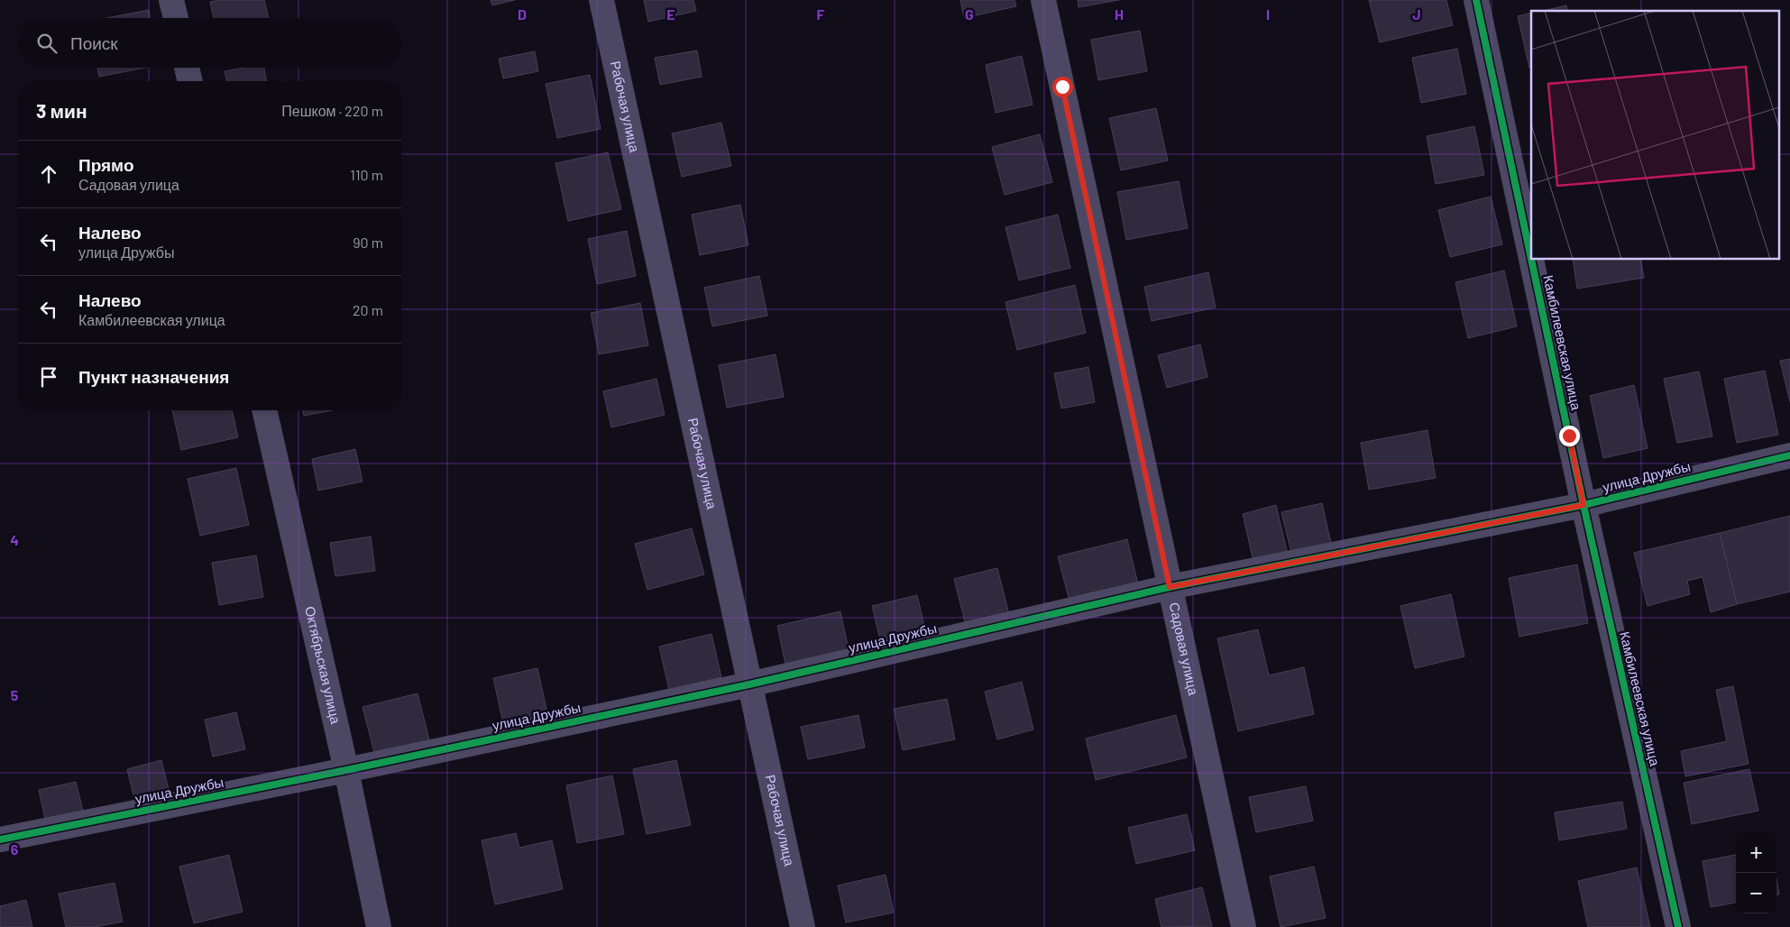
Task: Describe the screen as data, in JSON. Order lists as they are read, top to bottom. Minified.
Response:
{"streets":{"street":["Рабочая улица","Камбилеевская улица","улица Дружбы","Садовая улица","Октябрьская улица"]},"crossings":[["Рабочая улица","улица Дружбы"],["Камбилеевская улица","улица Дружбы"],["улица Дружбы","Садовая улица"],["улица Дружбы","Октябрьская улица"]],"page":{"search":"Поиск","heading":["3 мин","Пешком · 220 m"],"list":[["Прямо","Садовая улица","110 m"],["Налево","улица Дружбы","90 m"],["Налево","Камбилеевская улица","20 m"],"Пункт назначения"],"map_buttons":["+","−"]},"grid":{"columns":["D","E","F","G","H","I","J"],"rows":["4","5","6"]}}
